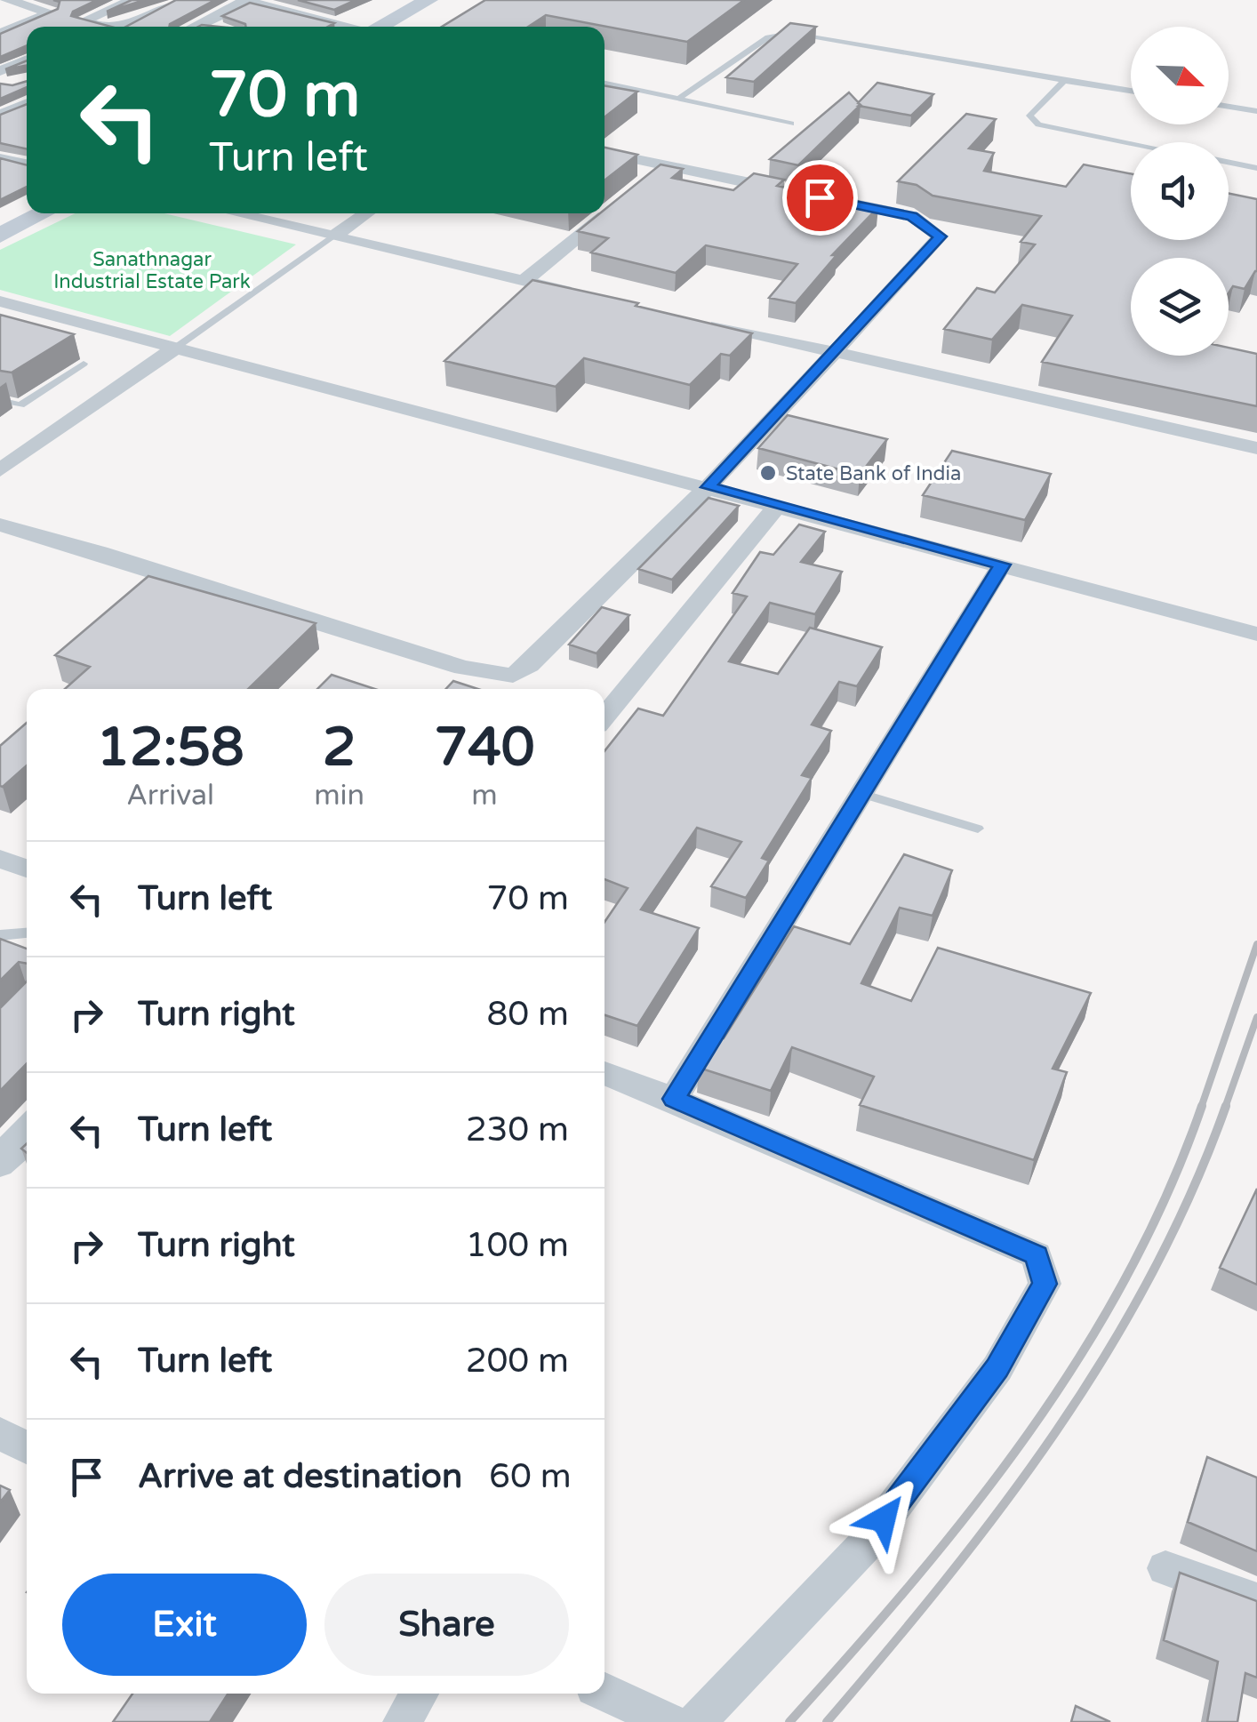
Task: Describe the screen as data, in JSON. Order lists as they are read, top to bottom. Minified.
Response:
{"parks":["Sanathnagar Industrial Estate Park"],"places":["State Bank of India"],"north":"bottom right","page":{"turn":["70 m","Turn left"],"eta":["12:58","Arrival","2","min","740","m"],"list":[{"name":"Turn left","value":"70 m"},{"name":"Turn right","value":"80 m"},{"name":"Turn left","value":"230 m"},{"name":"Turn right","value":"100 m"},{"name":"Turn left","value":"200 m"},{"name":"Arrive at destination","value":"60 m"}],"buttons":["Exit","Share"]}}
